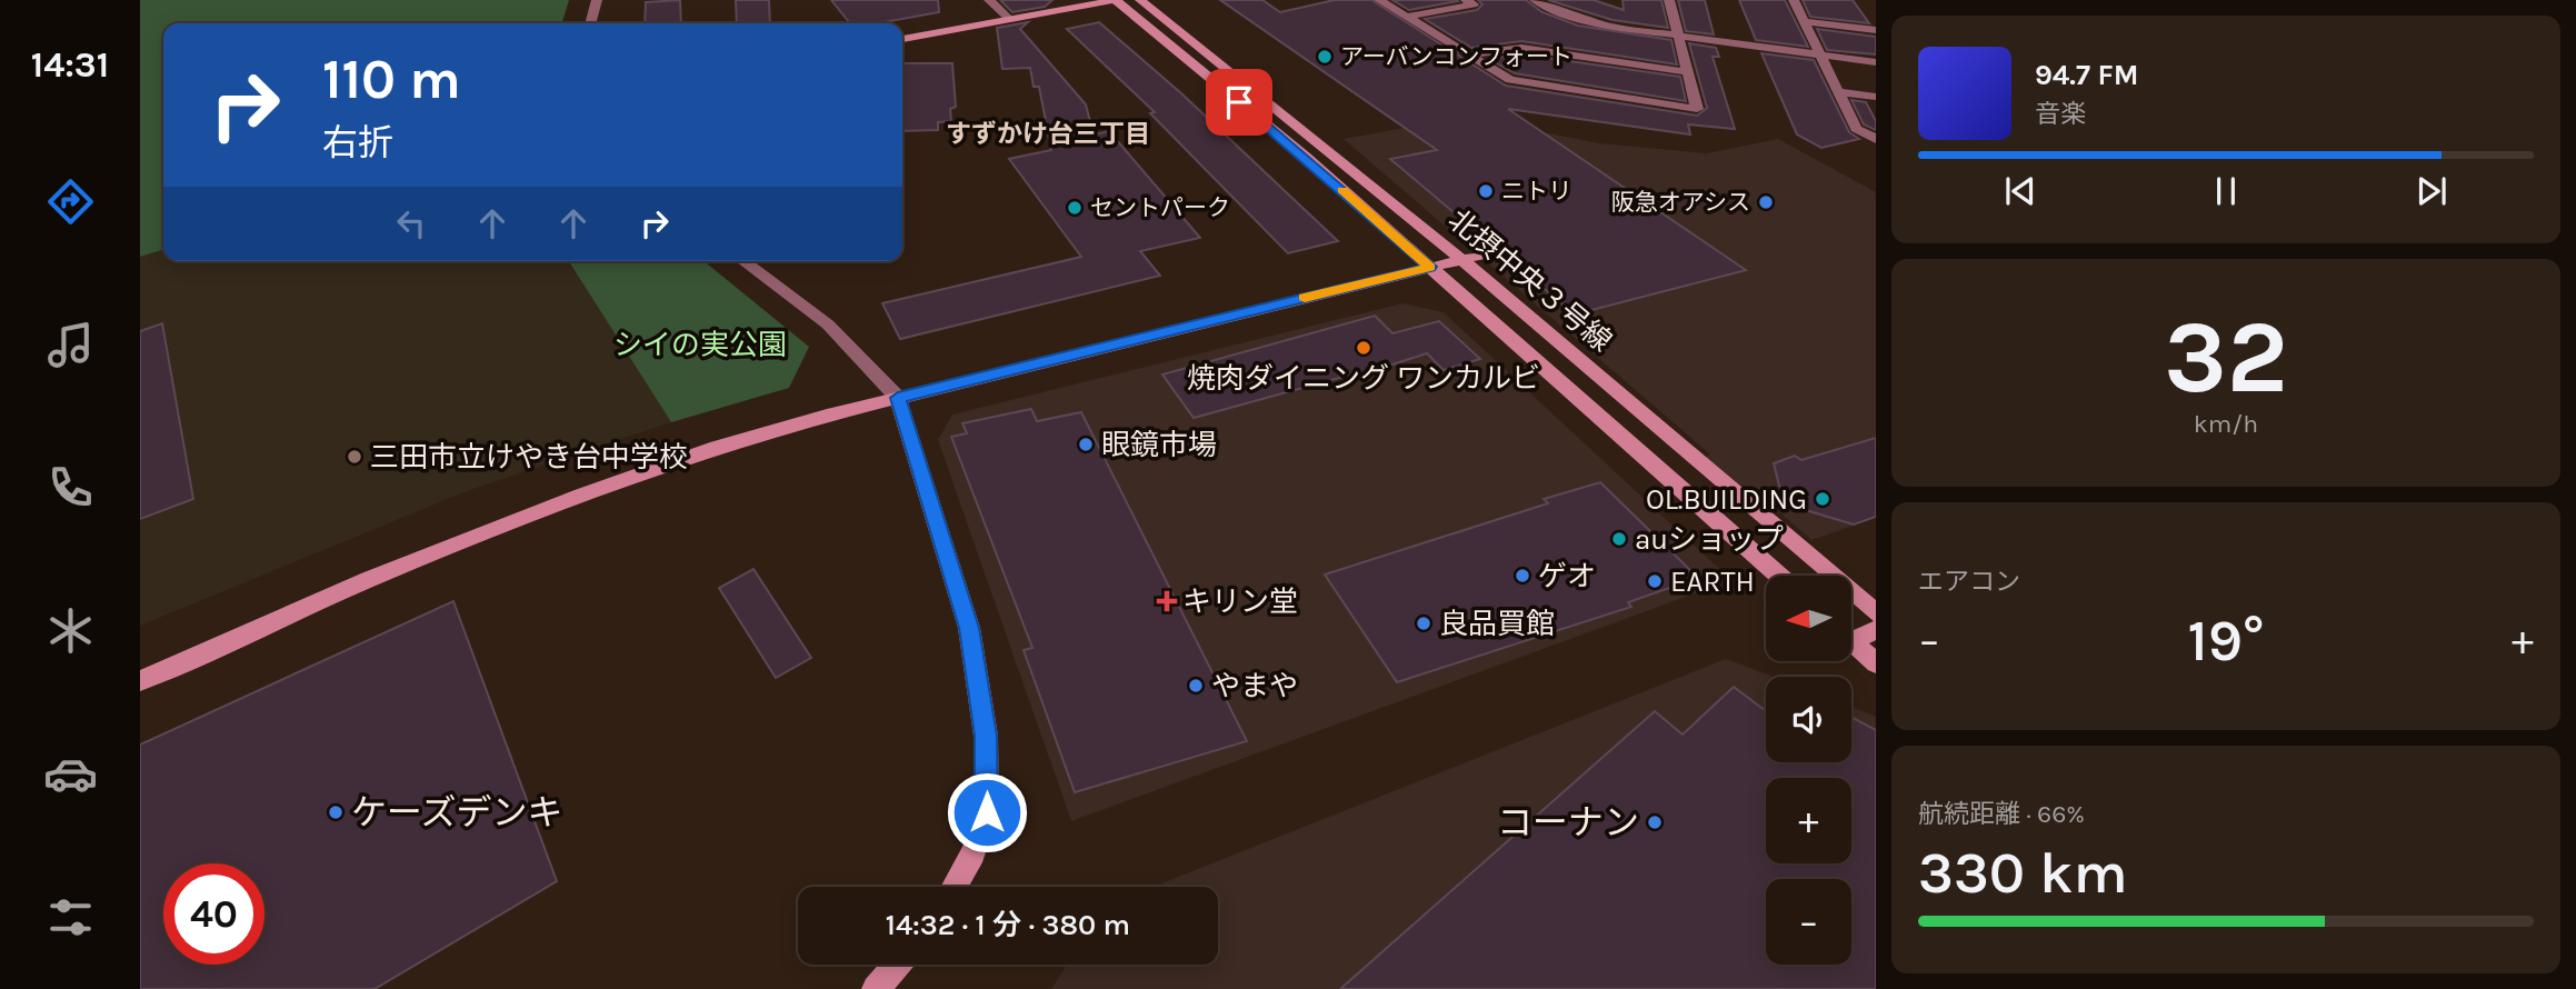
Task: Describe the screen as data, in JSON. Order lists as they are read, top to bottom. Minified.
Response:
{"streets":{"street":["北摂中央３号線"]},"districts":["すずかけ台三丁目"],"parks":["シイの実公園"],"places":{"other":["アーバンコンフォート","ニトリ","阪急オアシス","セントパーク","焼肉ダイニング ワンカルビ","眼鏡市場","三田市立けやき台中学校","OL.BUILDING","auショップ","ゲオ","EARTH","良品買館","やまや","ケーズデンキ","コーナン"],"health":["キリン堂"]},"north":"left","page":{"tabs":"14:31","turn":["110 m","右折"],"song":["94.7 FM","音楽"],"tile":[["32","km/h"],"エアコン",["航続距離 · 66%","330 km"]],"map_buttons":["+","−"],"heat":["−","19°","+"],"limit":"40","trip":"14:32 · 1 分 · 380 m"}}
